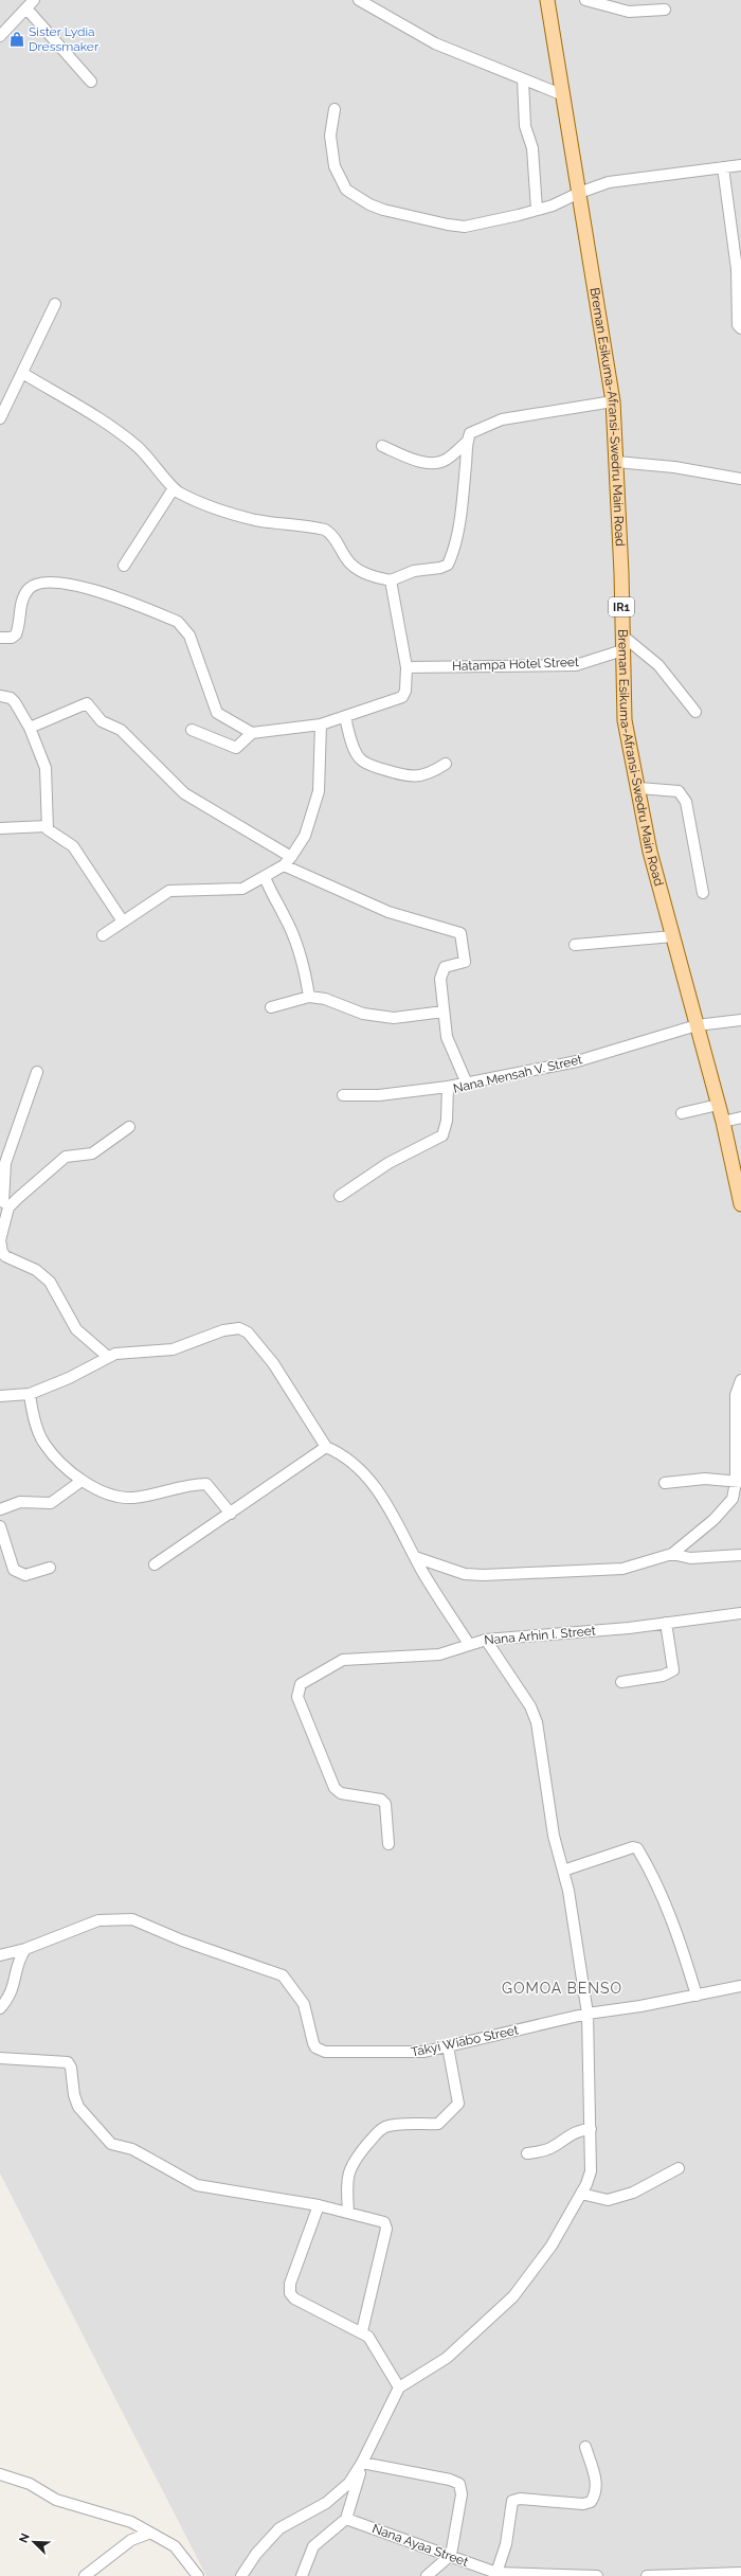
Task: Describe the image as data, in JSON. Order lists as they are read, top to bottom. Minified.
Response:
{"streets":{"main road":["Breman Esikuma-Afransi-Swedru Main Road","IR1"],"street":["Hatampa Hotel Street","Nana Mensah V. Street","Nana Arhin I. Street","Takyi Wiabo Street","Nana Ayaa Street"]},"crossings":[["Breman Esikuma-Afransi-Swedru Main Road","Hatampa Hotel Street"],["Breman Esikuma-Afransi-Swedru Main Road","Nana Mensah V. Street"]],"districts":["GOMOA BENSO"],"places":{"shop":["Sister Lydia Dressmaker"]},"north":"top left"}
